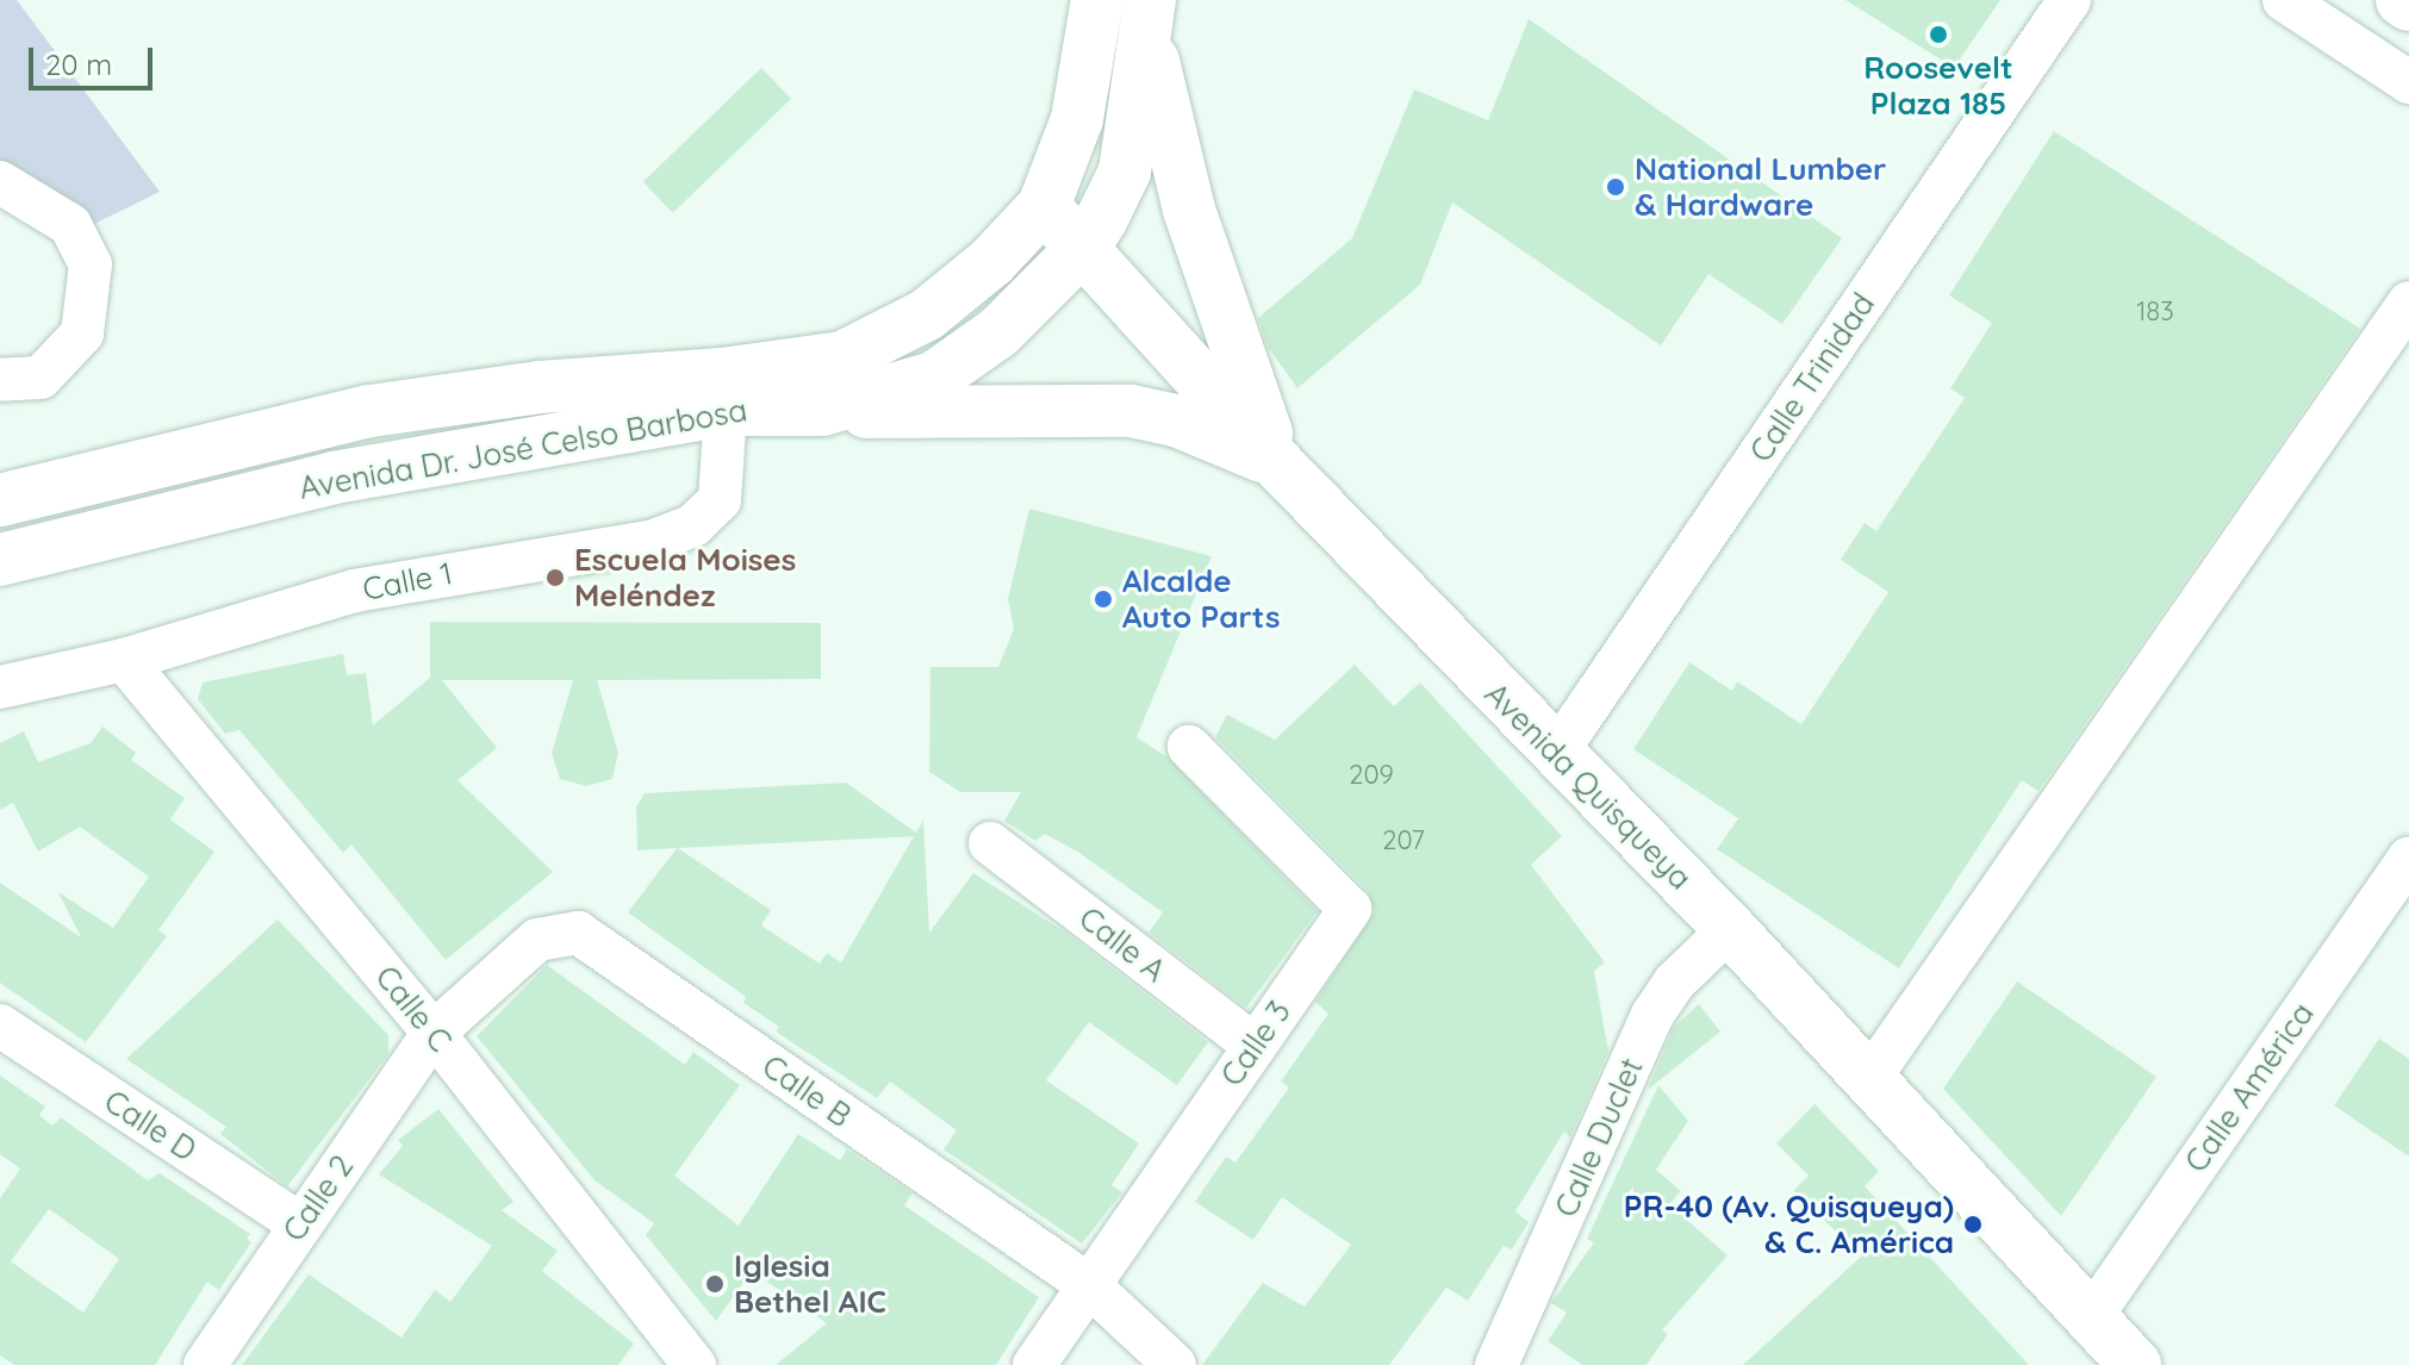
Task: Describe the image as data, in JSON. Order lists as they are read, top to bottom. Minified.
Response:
{"streets":{"street":["Calle Trinidad","Avenida Dr. José Celso Barbosa","Calle 1","Avenida Quisqueya","Calle A","Calle C","Calle 3","Calle América","Calle B","Calle D","Calle Duclet","Calle 2"]},"crossings":[["Calle Trinidad","Avenida Quisqueya"],["Avenida Dr. José Celso Barbosa","Calle 1"],["Avenida Dr. José Celso Barbosa","Avenida Quisqueya"],["Calle 1","Calle C"],["Avenida Quisqueya","Calle América"],["Avenida Quisqueya","Calle Duclet"],["Calle A","Calle 3"],["Calle C","Calle B"],["Calle C","Calle 2"],["Calle 3","Calle B"],["Calle B","Calle 2"],["Calle D","Calle 2"]],"places":["Roosevelt Plaza 185","National Lumber & Hardware","Escuela Moises Meléndez","Alcalde Auto Parts","PR-40 (Av. Quisqueya) & C. América","Iglesia Bethel AIC"],"house_numbers":["183","209","207"],"scale_bar":"20 m"}
